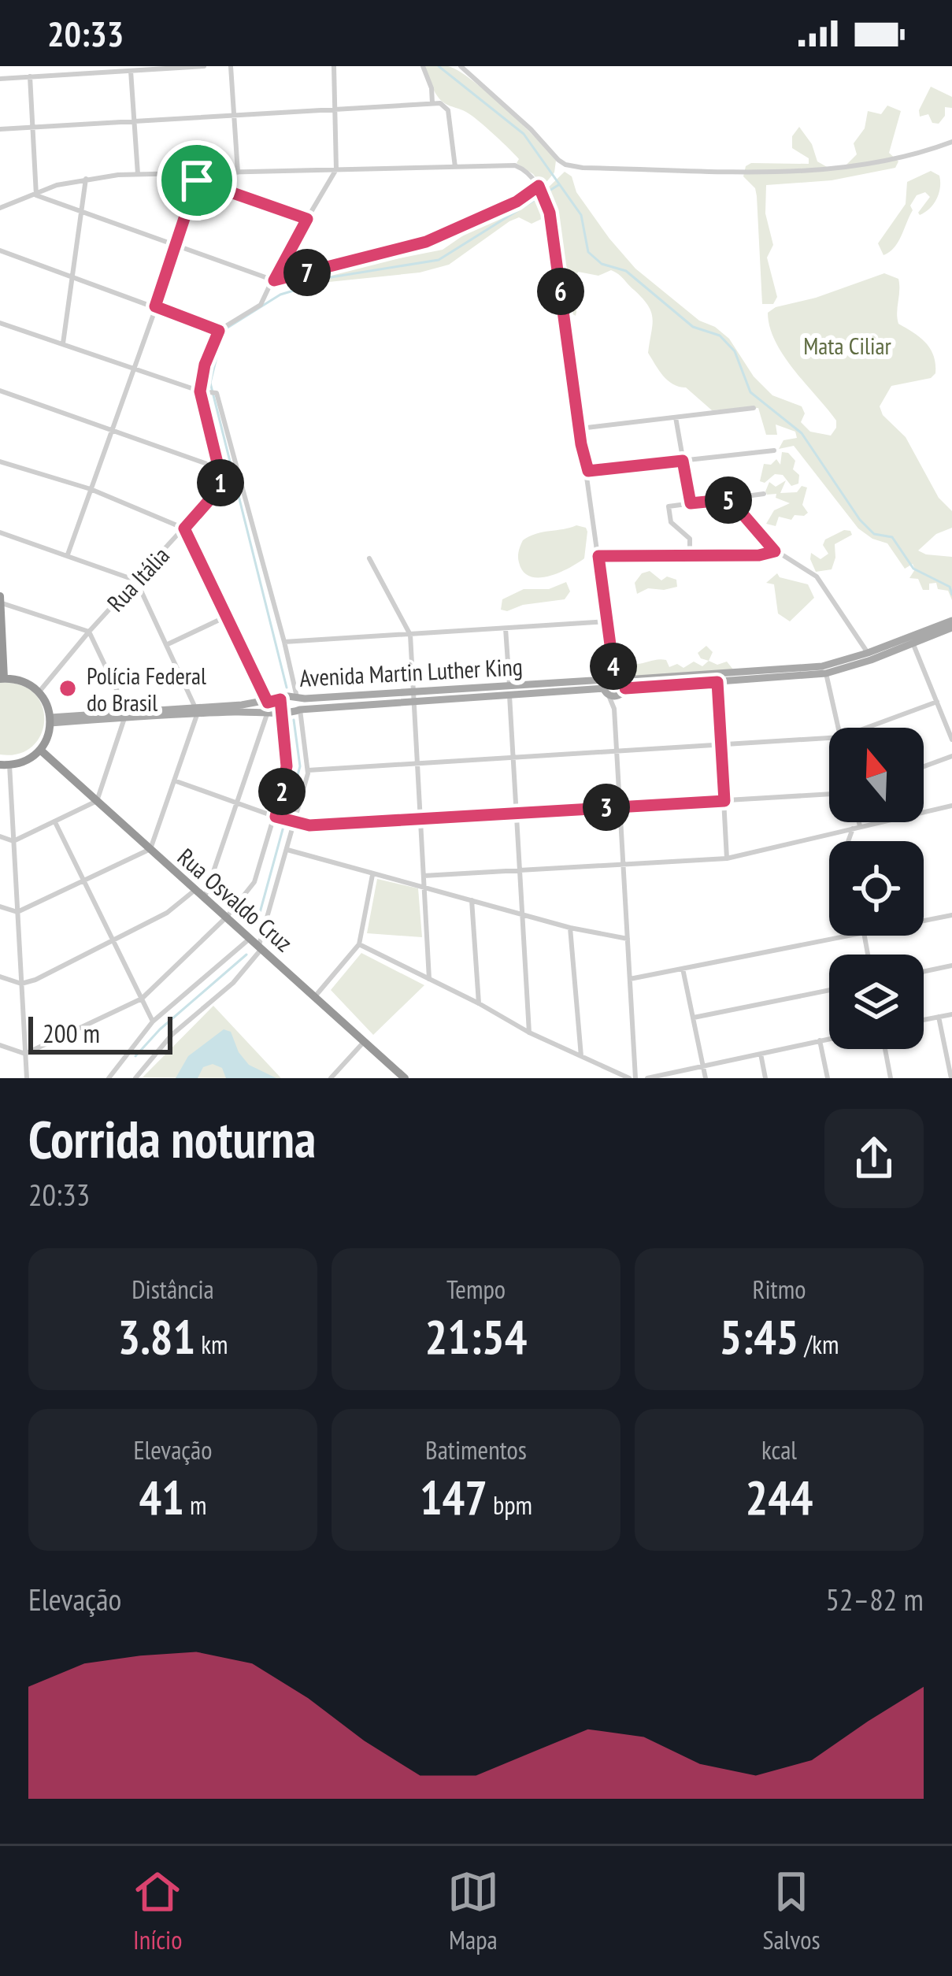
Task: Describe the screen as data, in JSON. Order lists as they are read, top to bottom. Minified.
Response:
{"streets":{"highway":["Rua Osvaldo Cruz"],"main road":["Avenida Martin Luther King"],"street":["Rua Itália"]},"parks":["Mata Ciliar"],"places":["Polícia Federal do Brasil"],"scale_bar":"200 m","north":"top","page":{"status":"20:33","pins":["7","6","1","5","4","2","3"],"scale":"200 m","heading":["Corrida noturna","20:33"],"stats":[["Distância","3.81 km"],["Tempo","21:54"],["Ritmo","5:45 /km"],["Elevação","41 m"],["Batimentos","147 bpm"],["kcal","244"]],"chart":["Elevação","52–82 m"],"tabs":["Início","Mapa","Salvos"]}}
